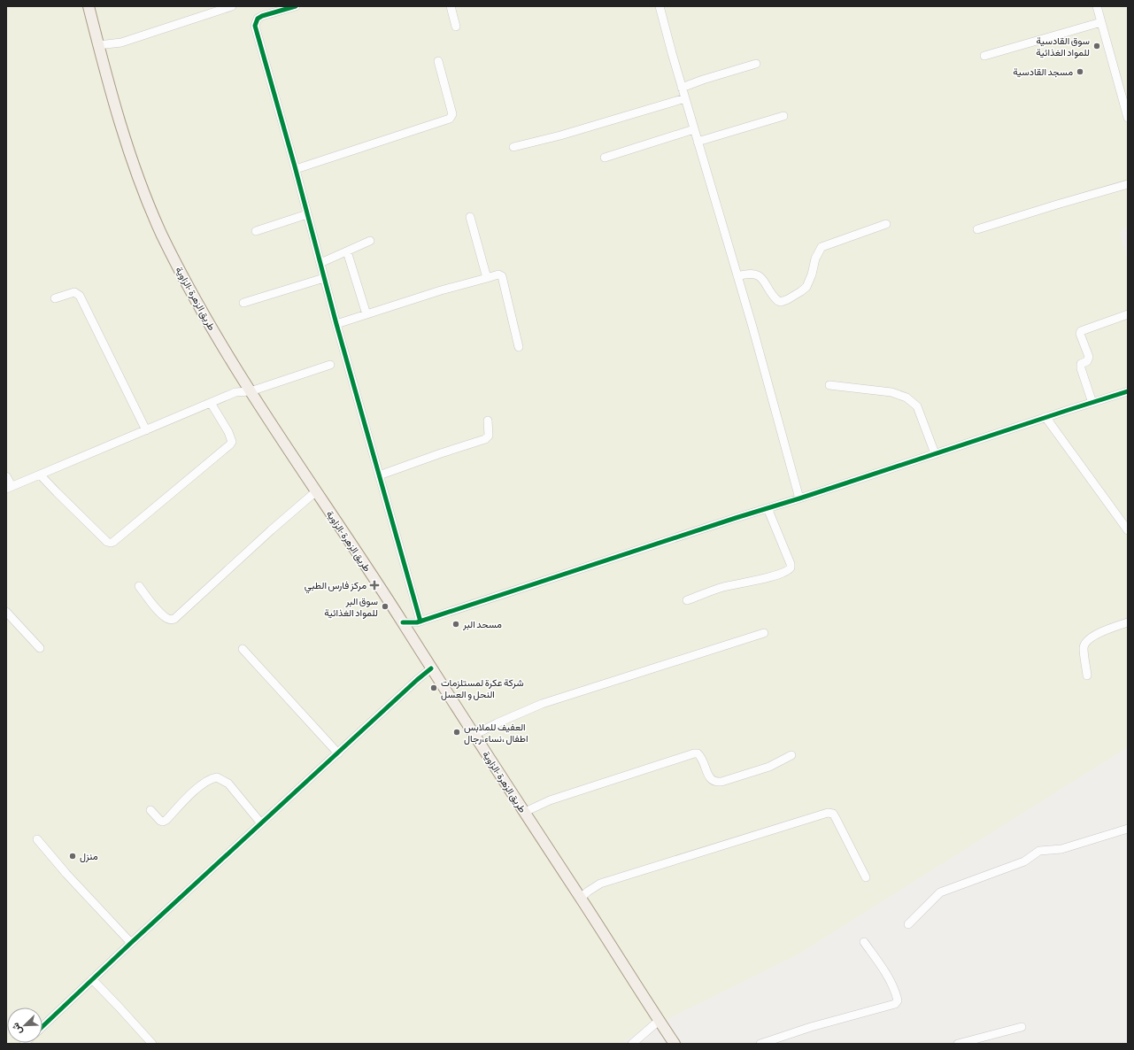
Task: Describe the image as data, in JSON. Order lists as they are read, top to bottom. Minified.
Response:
{"streets":{"main road":["طريق الزهرة -الزاوية"]},"places":{"other":["سوق القادسية للمواد الغذائية","مسجد القادسية","سوق البر للمواد الغذائية","مسحد البر","شركة عكرة لمستلزمات النحل و العسل","العفيف للملابس اطفال ،نساء،رجال","منزل"],"health":["مركز فارس الطبي"]},"north":"bottom left"}
